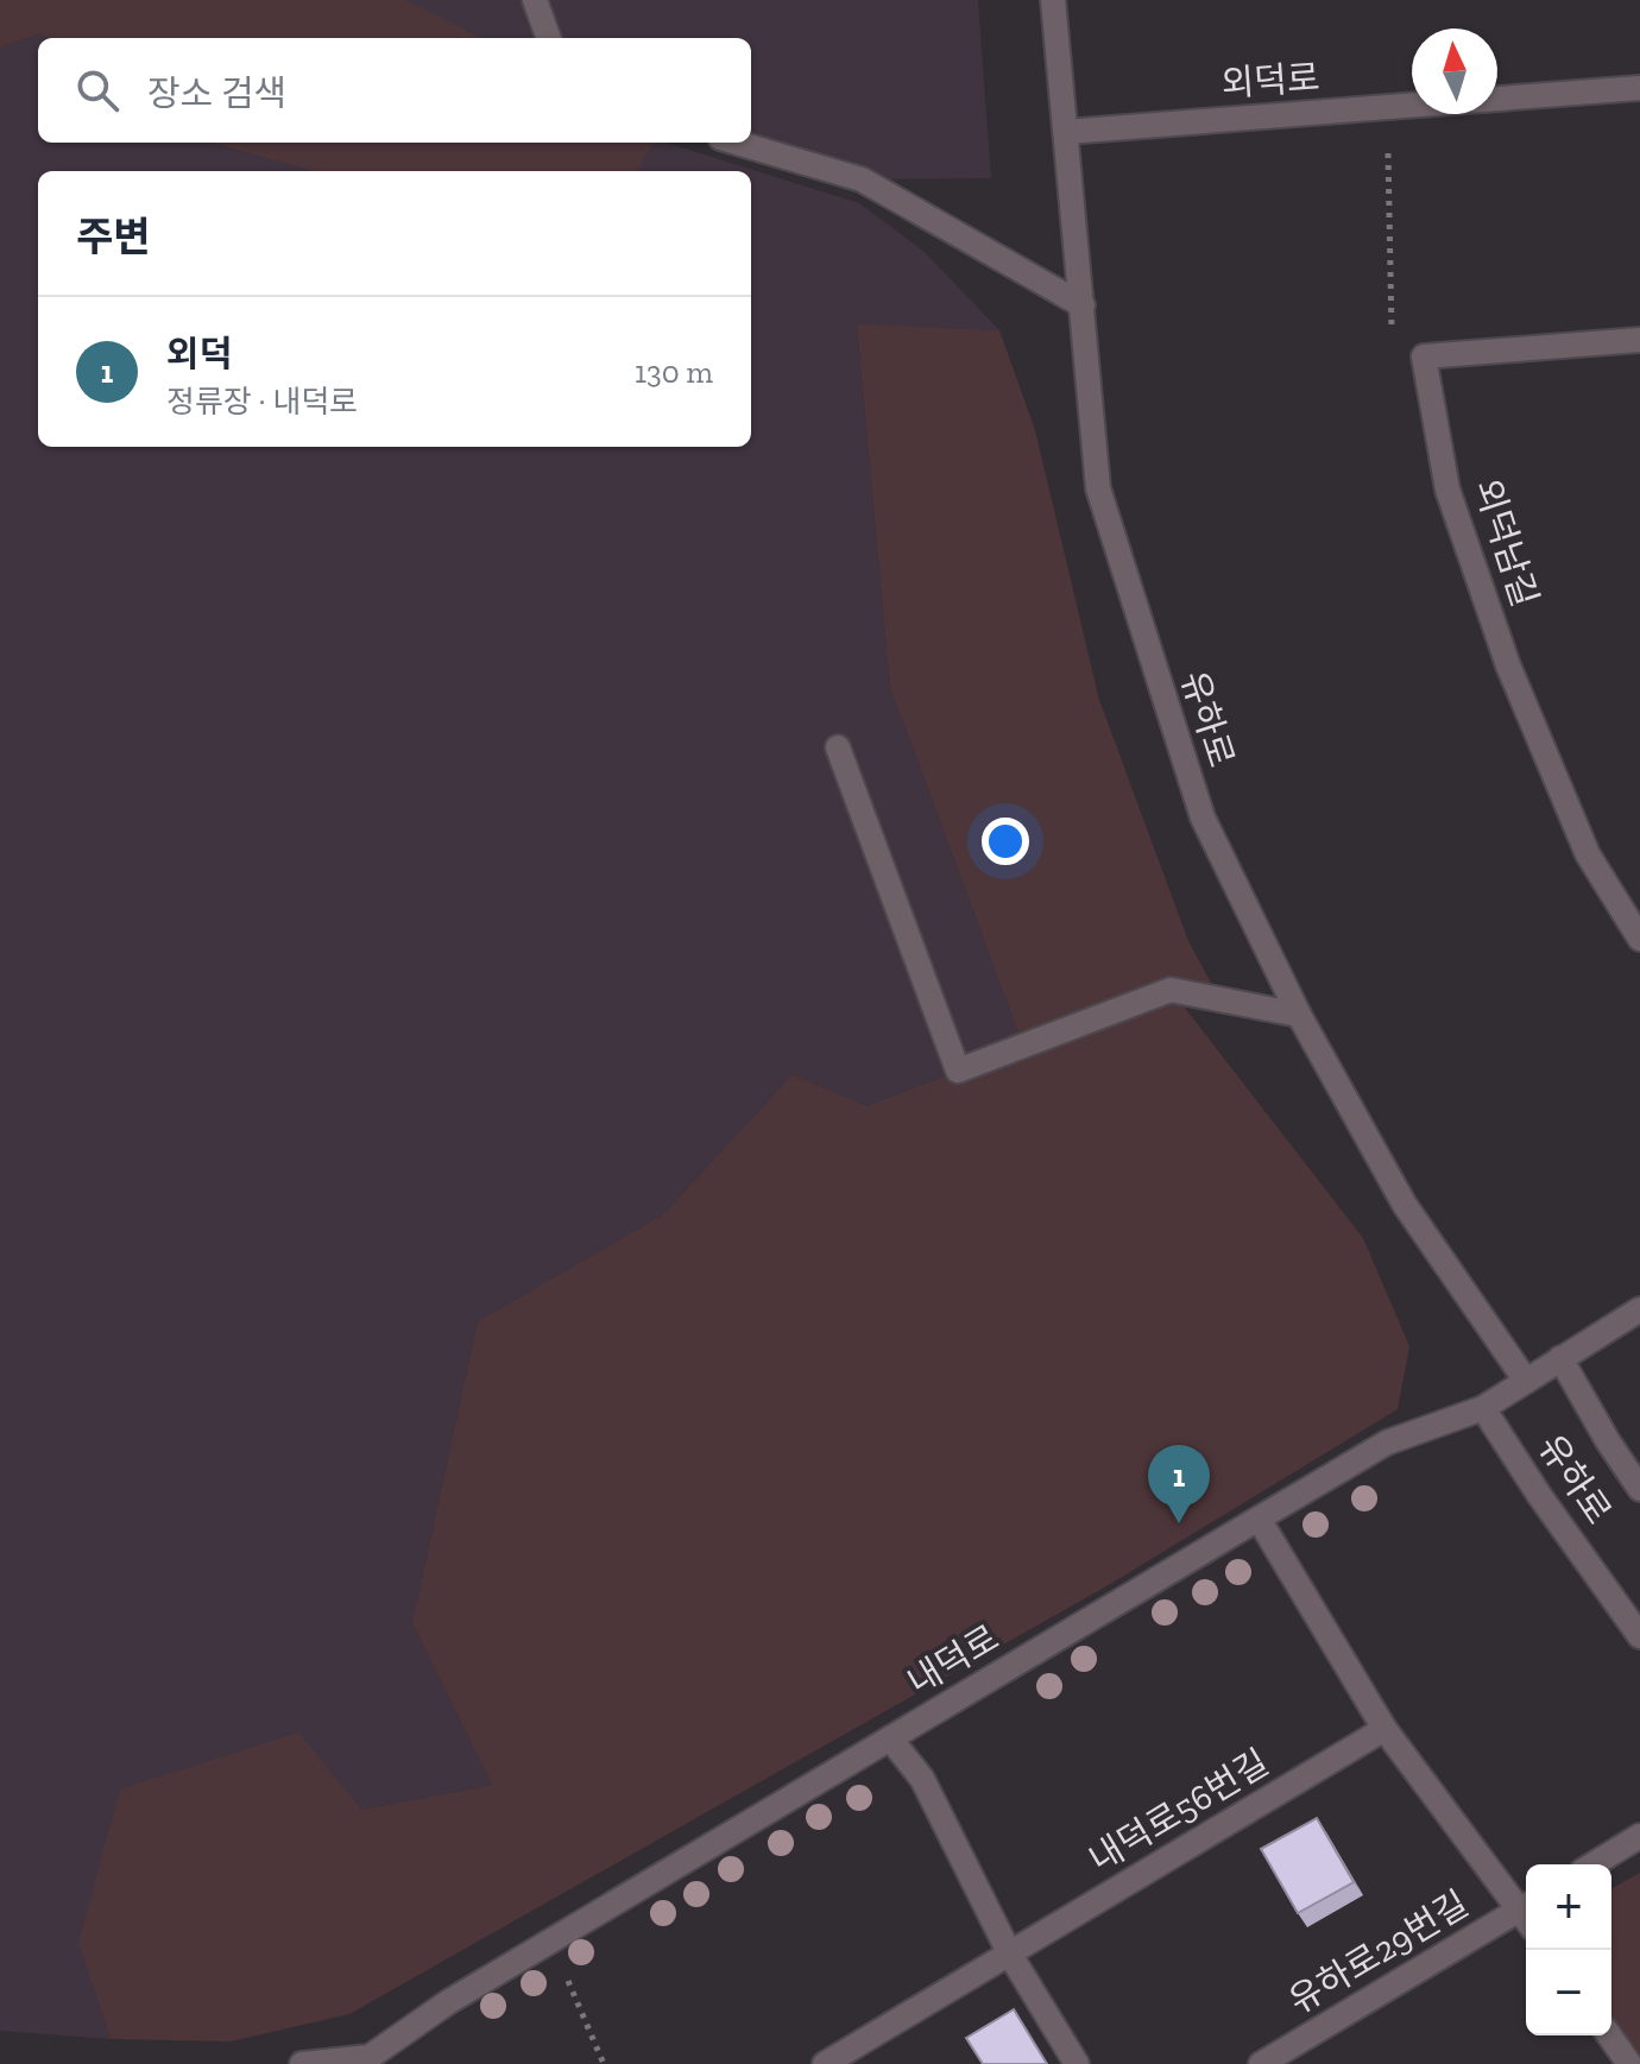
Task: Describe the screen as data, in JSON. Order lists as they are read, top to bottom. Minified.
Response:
{"streets":{"street":["외덕로","외덕남길","유하로","내덕로","내덕로56번길","유하로29번길"]},"crossings":[["외덕로","유하로"],["유하로","내덕로"]],"north":"top","page":{"search":"장소 검색","heading":"주변","list":[{"mark":"1","name":"외덕","note":"정류장 · 내덕로","value":"130 m"}],"pins":"1","map_buttons":["+","−"]}}
